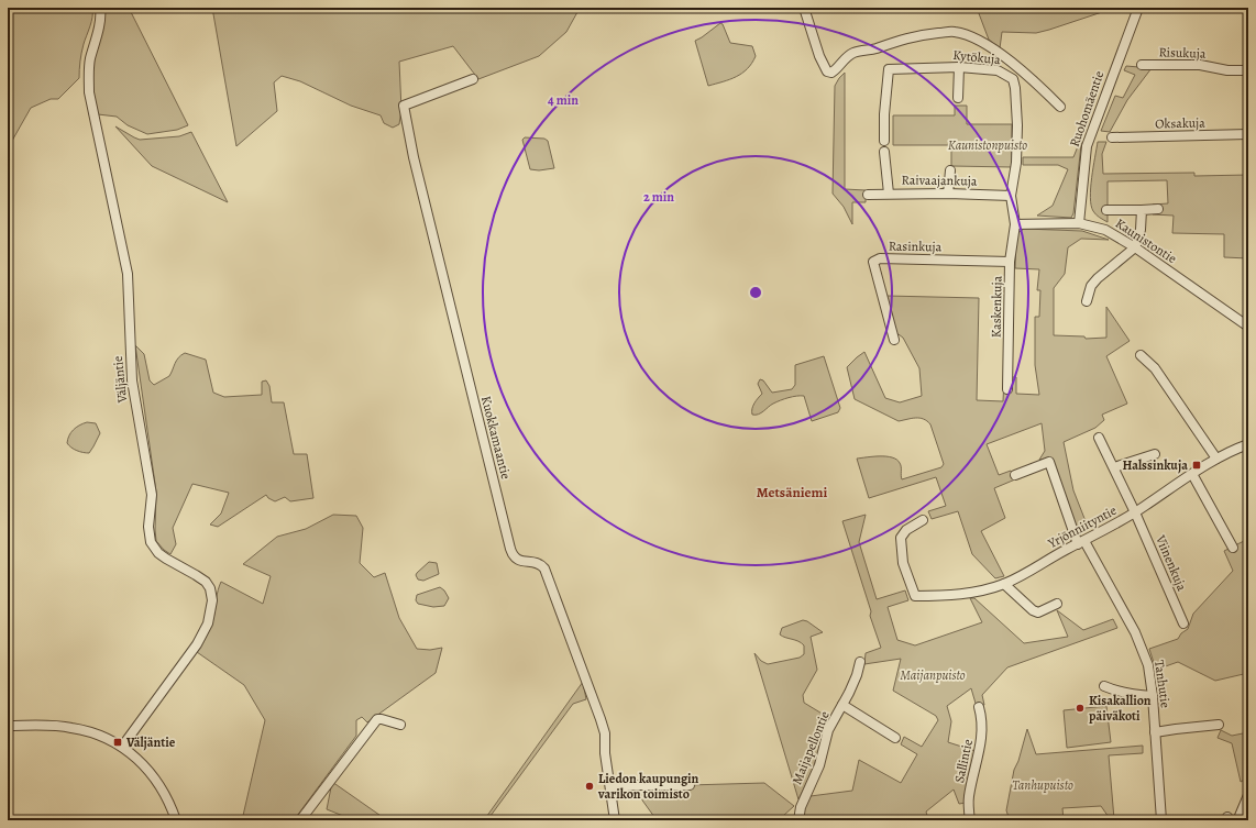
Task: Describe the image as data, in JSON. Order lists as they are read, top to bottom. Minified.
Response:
{"streets":{"street":["Risukuja","Kytökuja","Ruohomäentie","Oksakuja","Raivaajankuja","Kaunistontie","Rasinkuja","Kaskenkuja","Väljäntie","Kuokkamaantie","Yrjönniityntie","Viinenkuja","Tanhutie","Maijapellontie","Sallintie"]},"crossings":[["Ruohomäentie","Kaunistontie"],["Kaunistontie","Kaskenkuja"],["Rasinkuja","Kaskenkuja"],["Yrjönniityntie","Viinenkuja"],["Yrjönniityntie","Tanhutie"]],"districts":["Metsäniemi"],"parks":["Kaunistonpuisto","Maijanpuisto","Tanhupuisto"],"places":{"transit":["Halssinkuja","Väljäntie"],"other":["Kisakallion päiväkoti","Liedon kaupungin varikon toimisto"]},"rings":["4 min","2 min"]}
